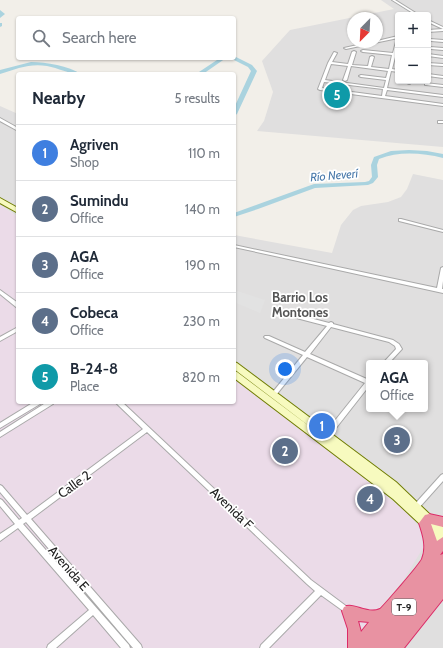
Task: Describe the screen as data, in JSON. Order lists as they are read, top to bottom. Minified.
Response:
{"streets":{"highway":["T-9"],"street":["Calle 2","Avenida F","Avenida E"]},"crossings":[["Calle 2","Avenida F"],["Calle 2","Avenida E"],["Avenida F","T-9"]],"districts":["Barrio Los Montones"],"water":["Río Neverí"],"north":"bottom left","page":{"map_buttons":["+","−"],"search":"Search here","heading":["Nearby","5 results"],"pins":["5","1","3","2","4"],"list":[{"mark":"1","name":"Agriven","note":"Shop","value":"110 m"},{"mark":"2","name":"Sumindu","note":"Office","value":"140 m"},{"mark":"3","name":"AGA","note":"Office","value":"190 m"},{"mark":"4","name":"Cobeca","note":"Office","value":"230 m"},{"mark":"5","name":"B-24-8","note":"Place","value":"820 m"}],"popup":["AGA","Office"]}}
